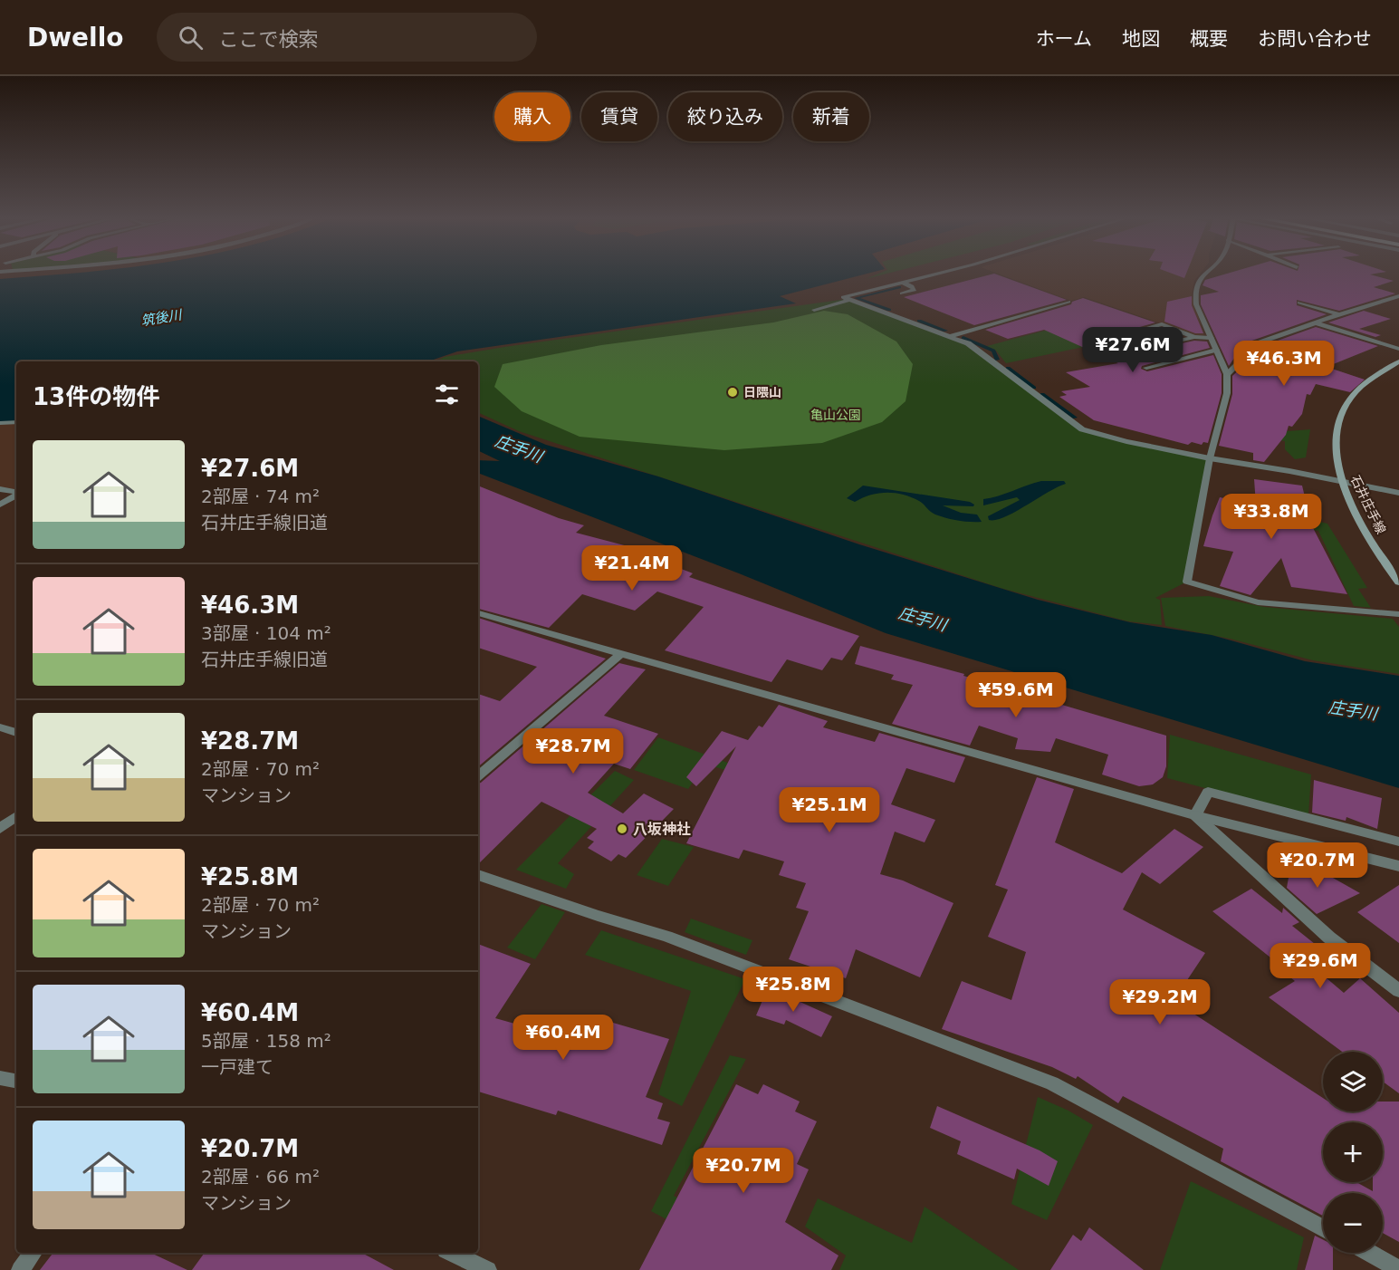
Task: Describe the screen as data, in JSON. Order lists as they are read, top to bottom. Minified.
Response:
{"streets":{"main road":["石井庄手線"]},"water":["筑後川","庄手川"],"parks":["亀山公園"],"places":["日隈山","八坂神社"],"page":{"header":"Dwello","search":"ここで検索","nav":["ホーム","地図","概要","お問い合わせ"],"chip":["購入","賃貸","絞り込み","新着"],"price":["¥27.6M","¥46.3M","¥33.8M","¥21.4M","¥59.6M","¥28.7M","¥25.1M","¥20.7M","¥29.6M","¥25.8M","¥29.2M","¥60.4M","¥20.7M"],"heading":"13件の物件","list":[{"name":"¥27.6M","note":"2部屋 · 74 m² · 石井庄手線旧道"},{"name":"¥46.3M","note":"3部屋 · 104 m² · 石井庄手線旧道"},{"name":"¥28.7M","note":"2部屋 · 70 m² · マンション"},{"name":"¥25.8M","note":"2部屋 · 70 m² · マンション"},{"name":"¥60.4M","note":"5部屋 · 158 m² · 一戸建て"},{"name":"¥20.7M","note":"2部屋 · 66 m² · マンション"}],"map_buttons":["+","−"]}}
